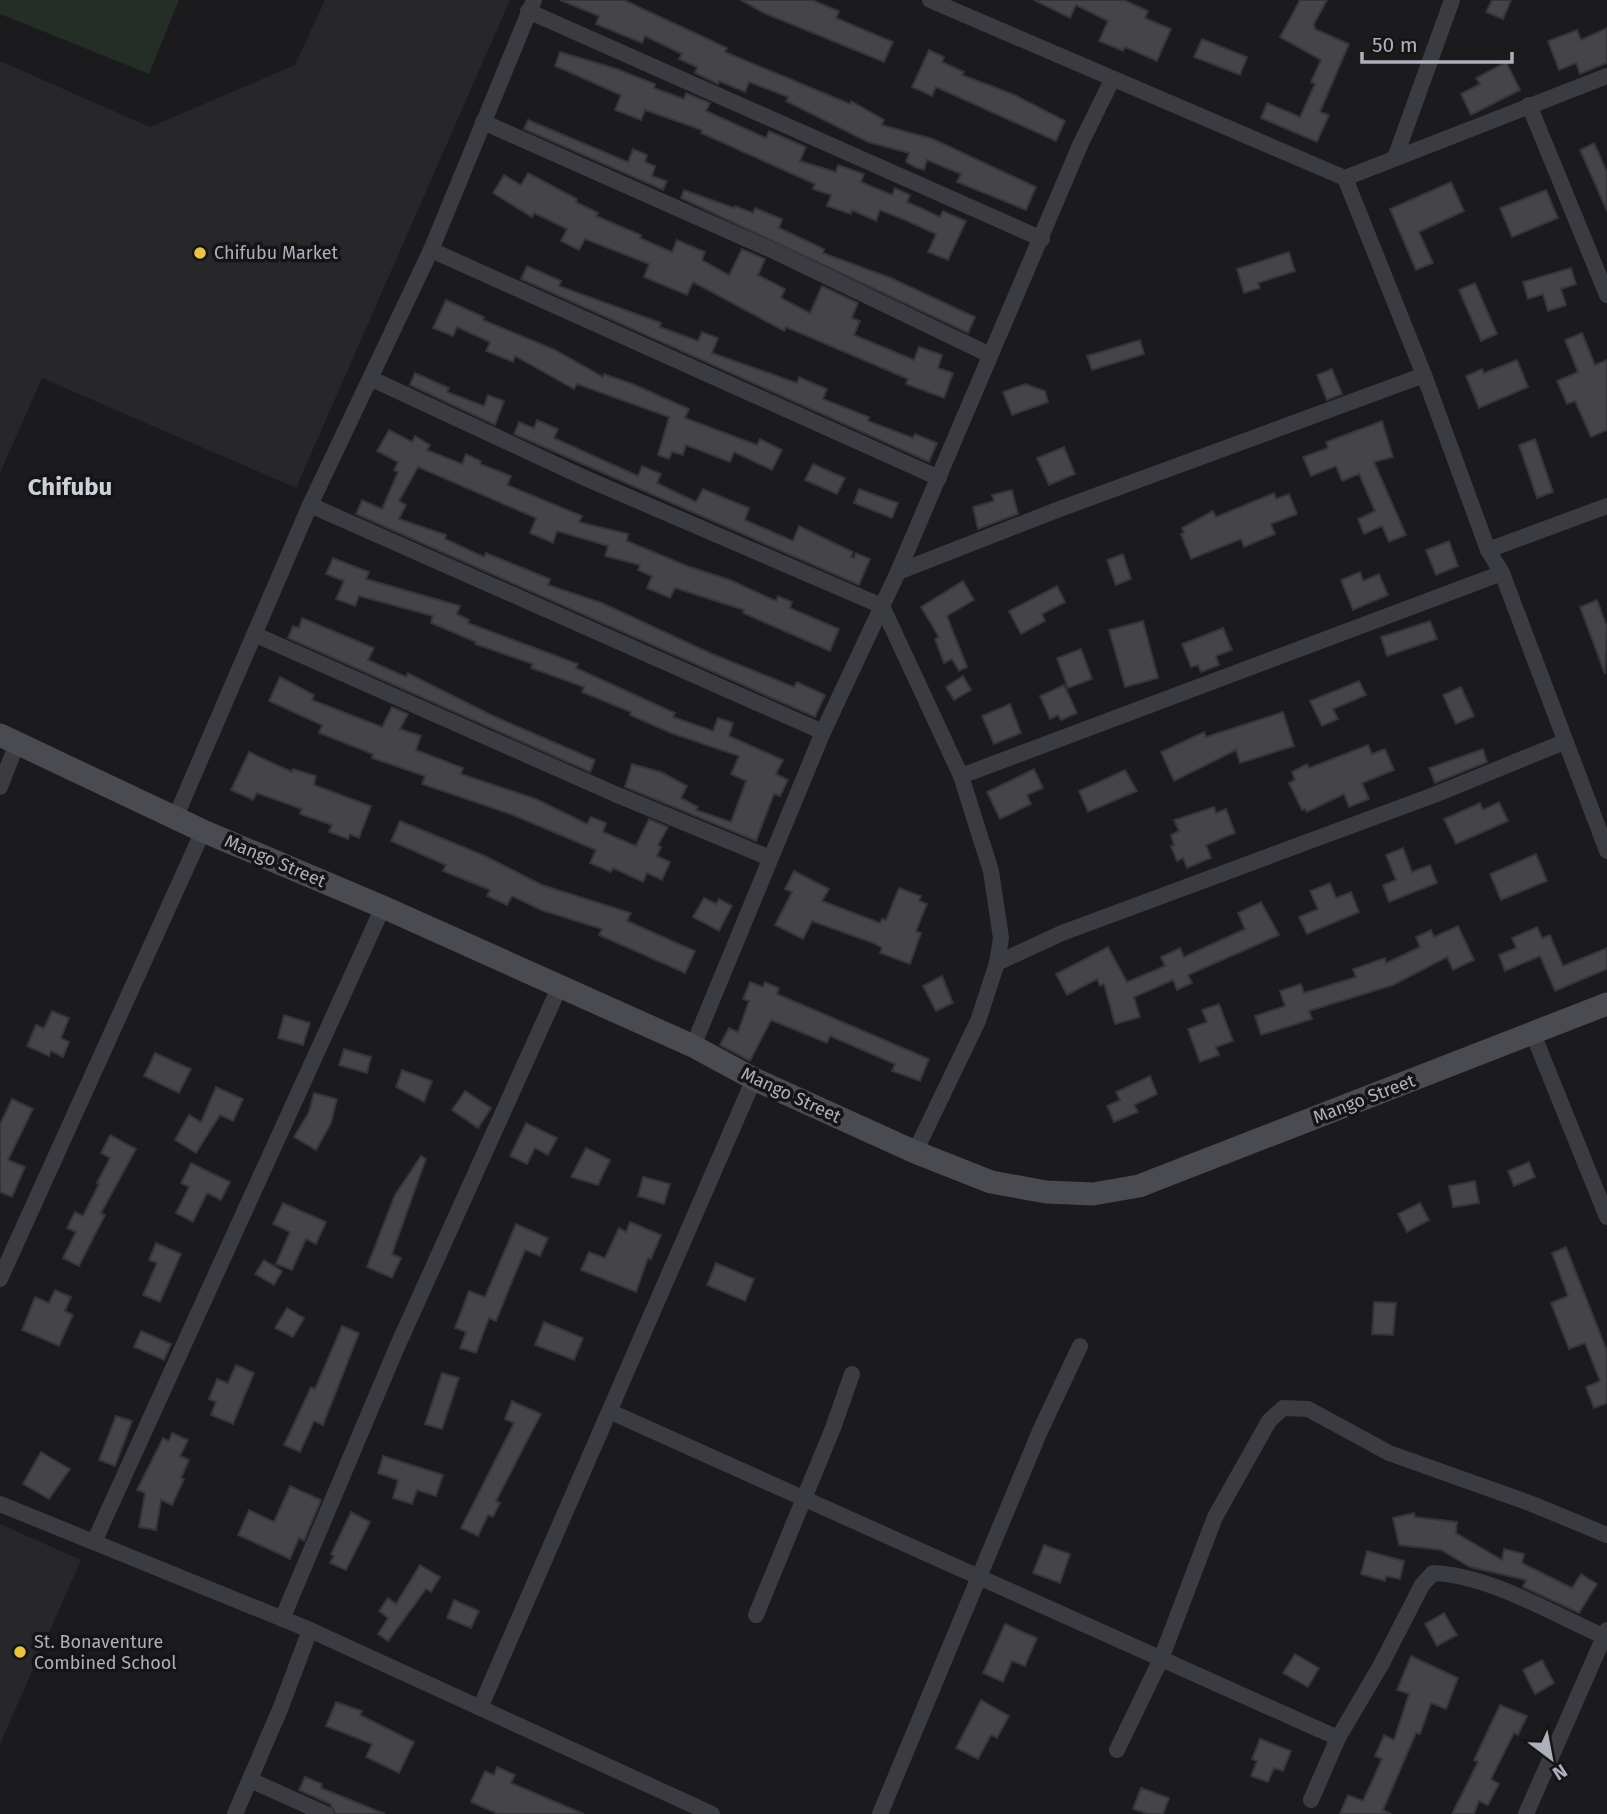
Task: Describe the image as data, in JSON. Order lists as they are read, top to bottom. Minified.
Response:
{"streets":{"main road":["Mango Street"]},"districts":["Chifubu"],"places":["Chifubu Market","St. Bonaventure Combined School"],"scale_bar":"50 m","north":"bottom right"}
